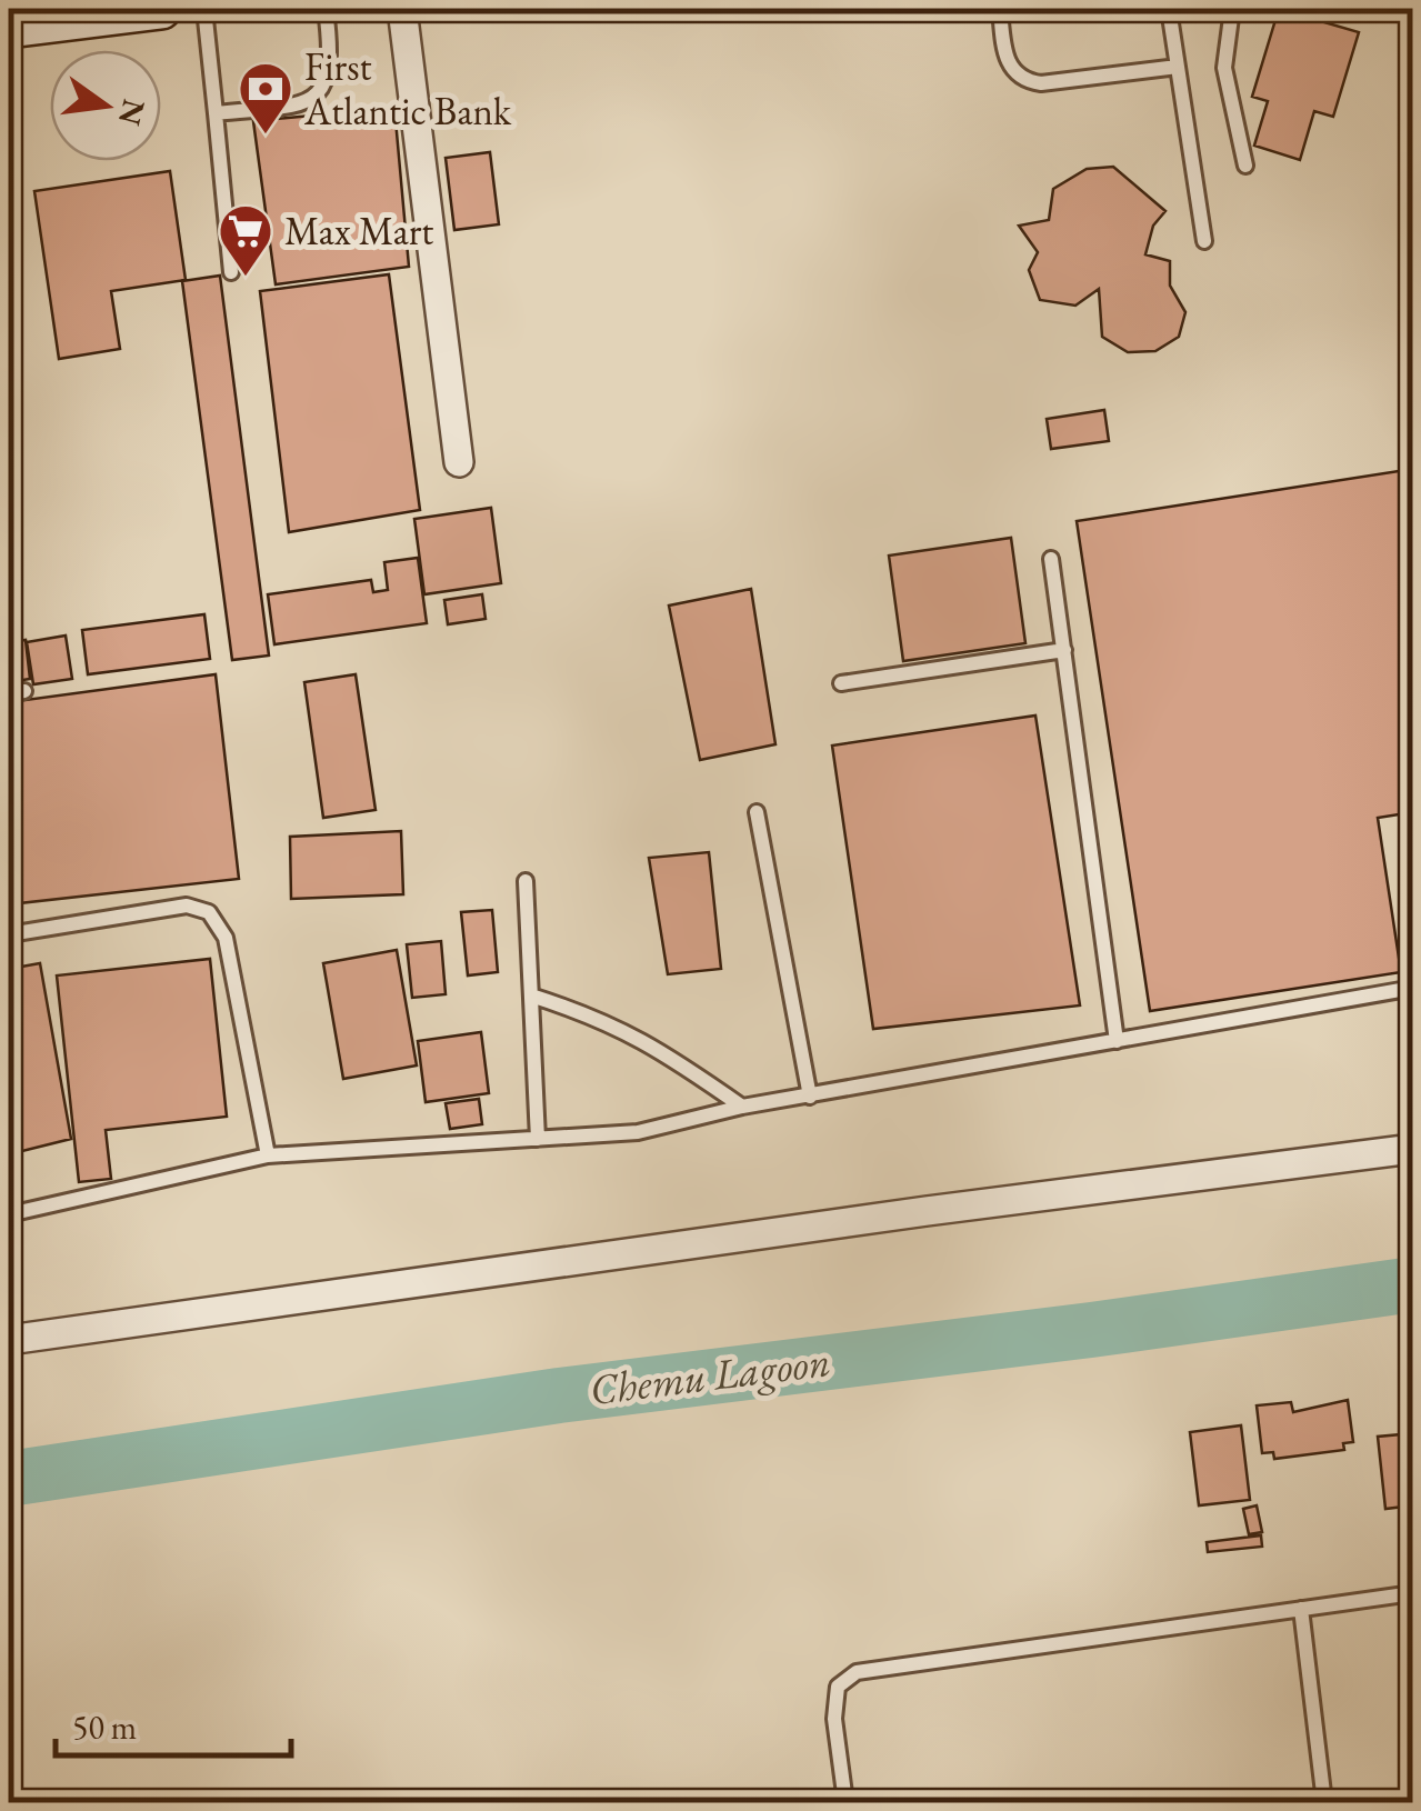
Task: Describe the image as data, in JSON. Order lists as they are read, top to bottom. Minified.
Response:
{"water":["Chemu Lagoon"],"places":{"bank":["First Atlantic Bank"],"supermarket":["Max Mart"]},"scale_bar":"50 m","north":"right"}
